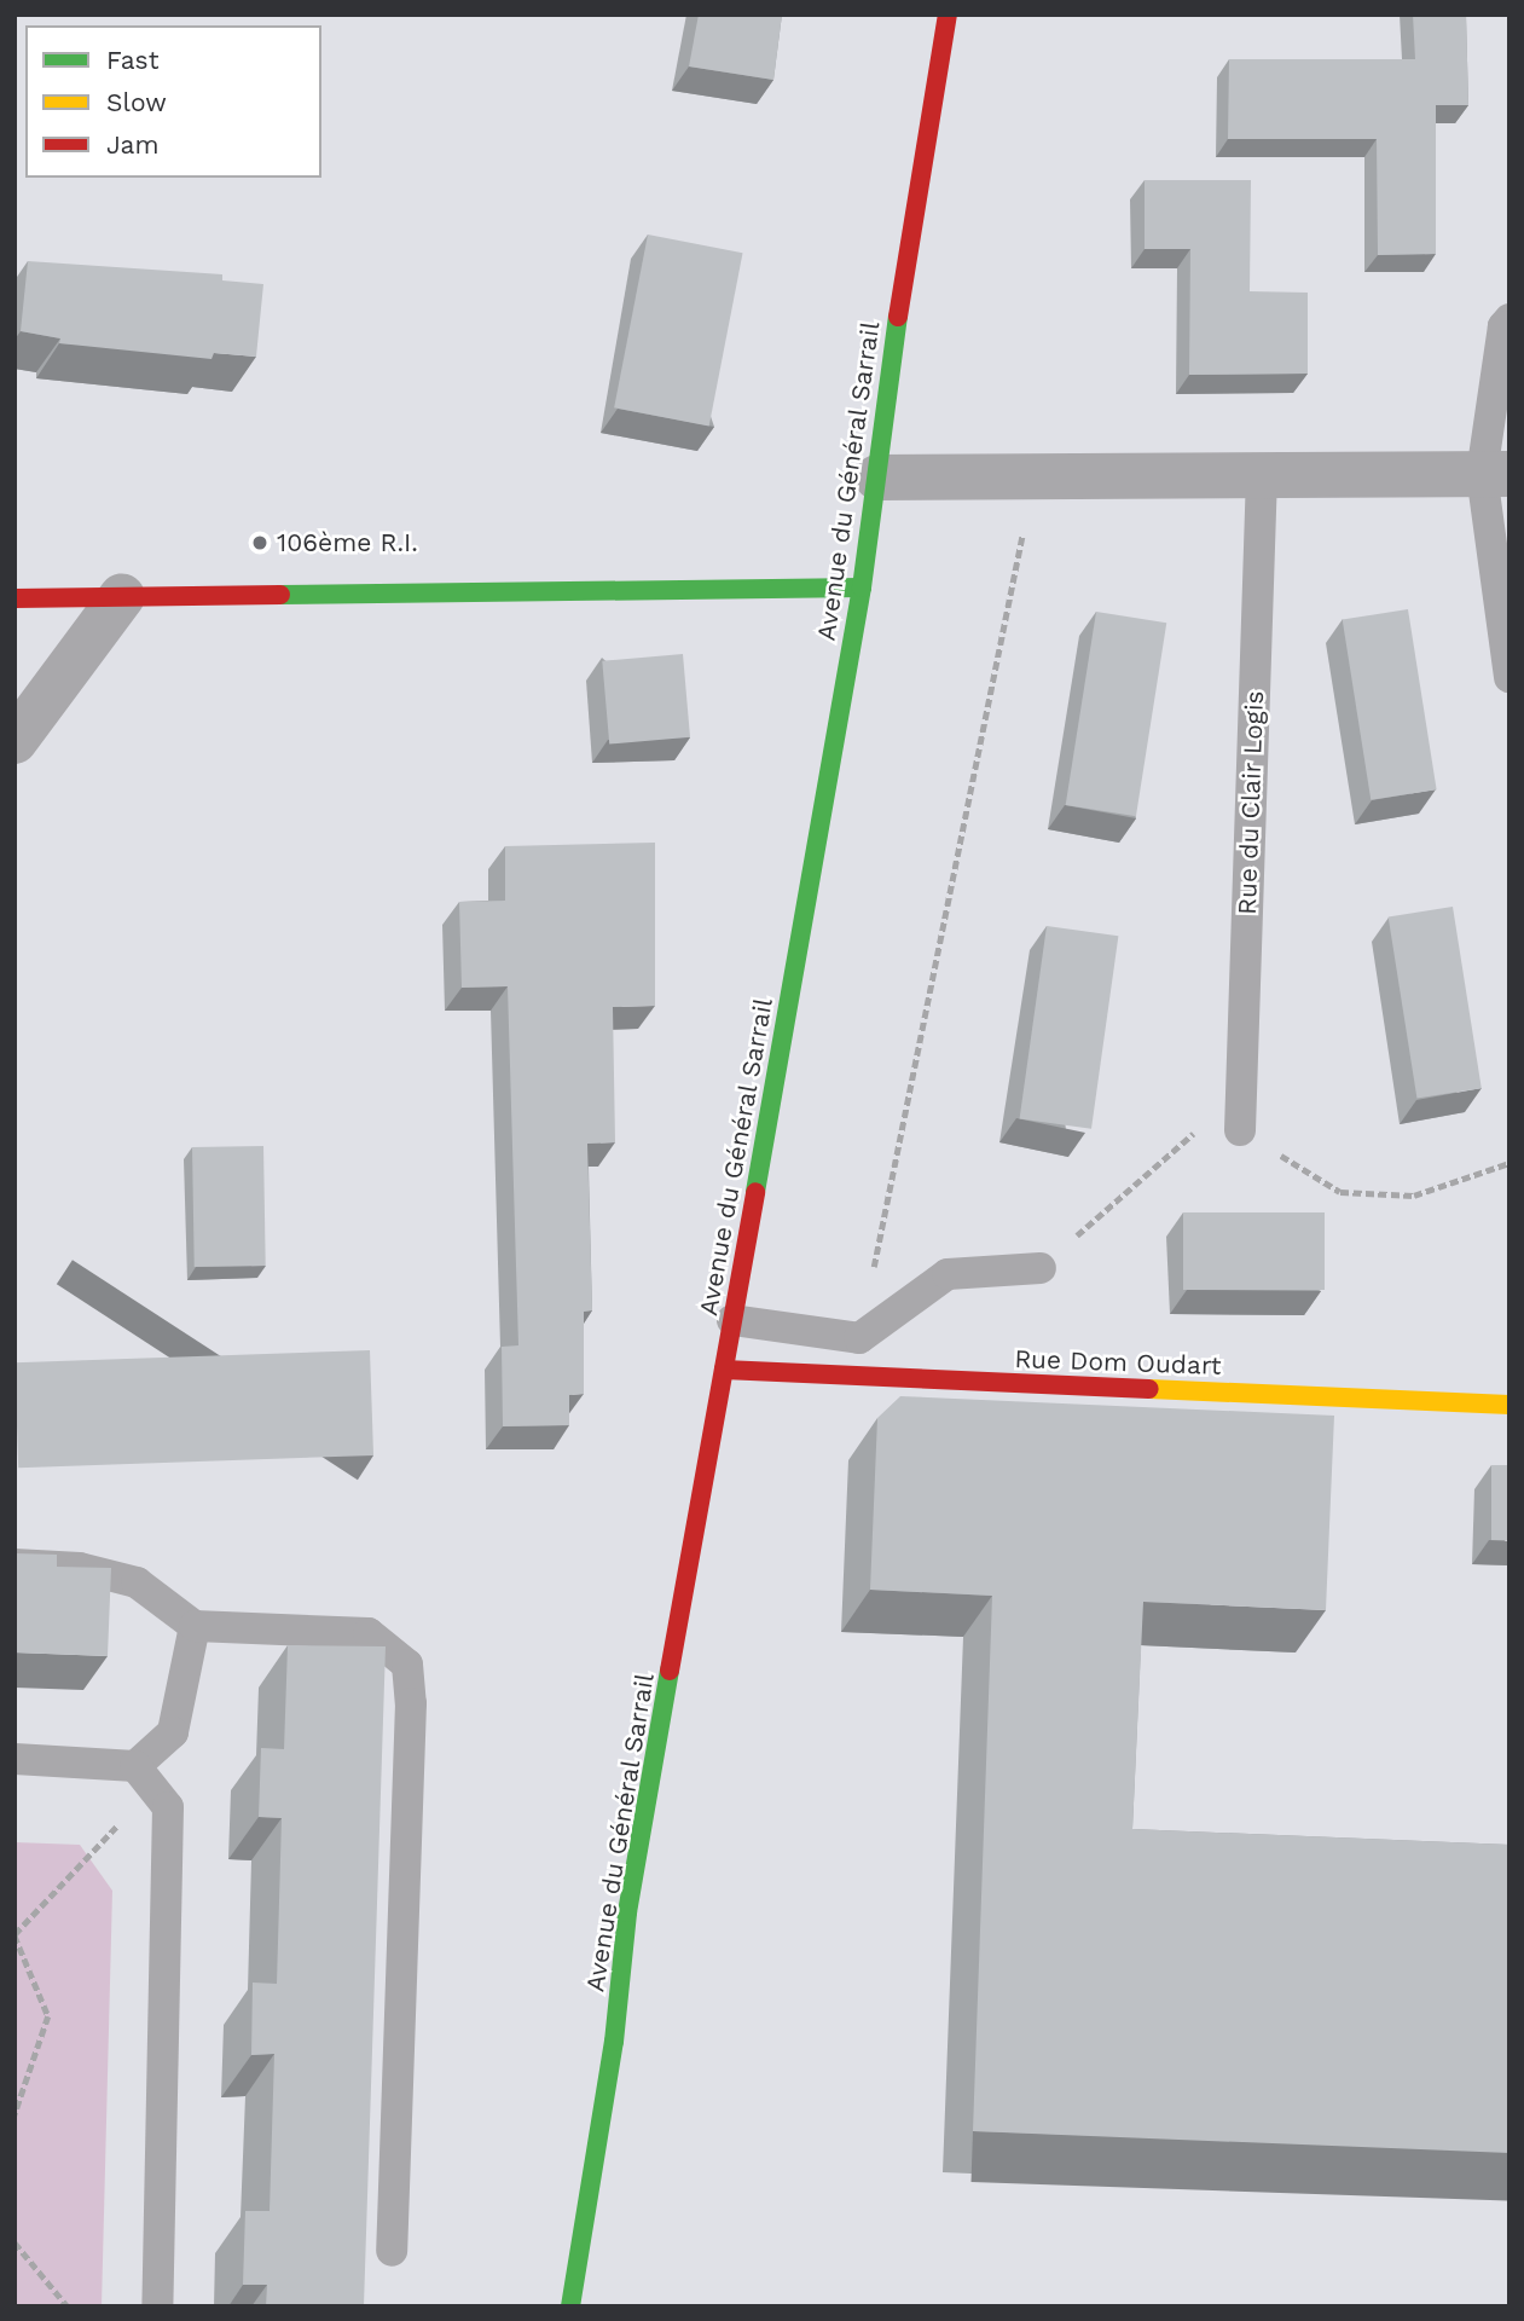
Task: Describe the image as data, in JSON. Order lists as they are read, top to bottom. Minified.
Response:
{"streets":{"main road":["Avenue du Général Sarrail","Rue Dom Oudart"],"lane":["Rue du Clair Logis"]},"crossings":[["Avenue du Général Sarrail","Rue Dom Oudart"]],"places":["106ème R.I."],"legend":["Fast","Slow","Jam"]}
